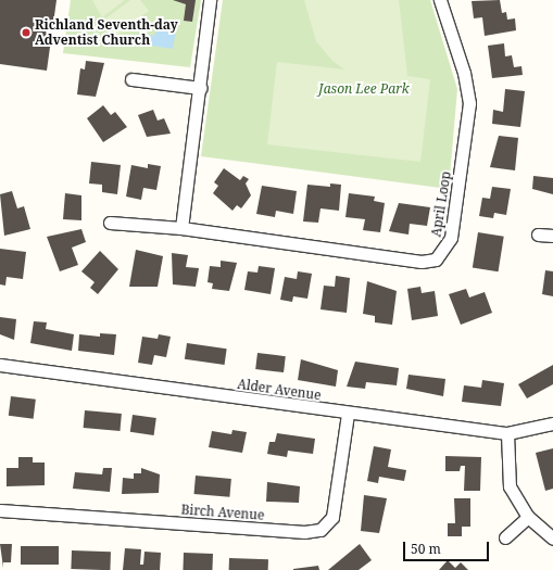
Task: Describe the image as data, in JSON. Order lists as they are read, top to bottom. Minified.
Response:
{"streets":{"street":["April Loop","Alder Avenue","Birch Avenue"]},"crossings":[["Alder Avenue","Birch Avenue"]],"parks":["Jason Lee Park"],"places":["Richland Seventh-day Adventist Church"],"scale_bar":"50 m"}
